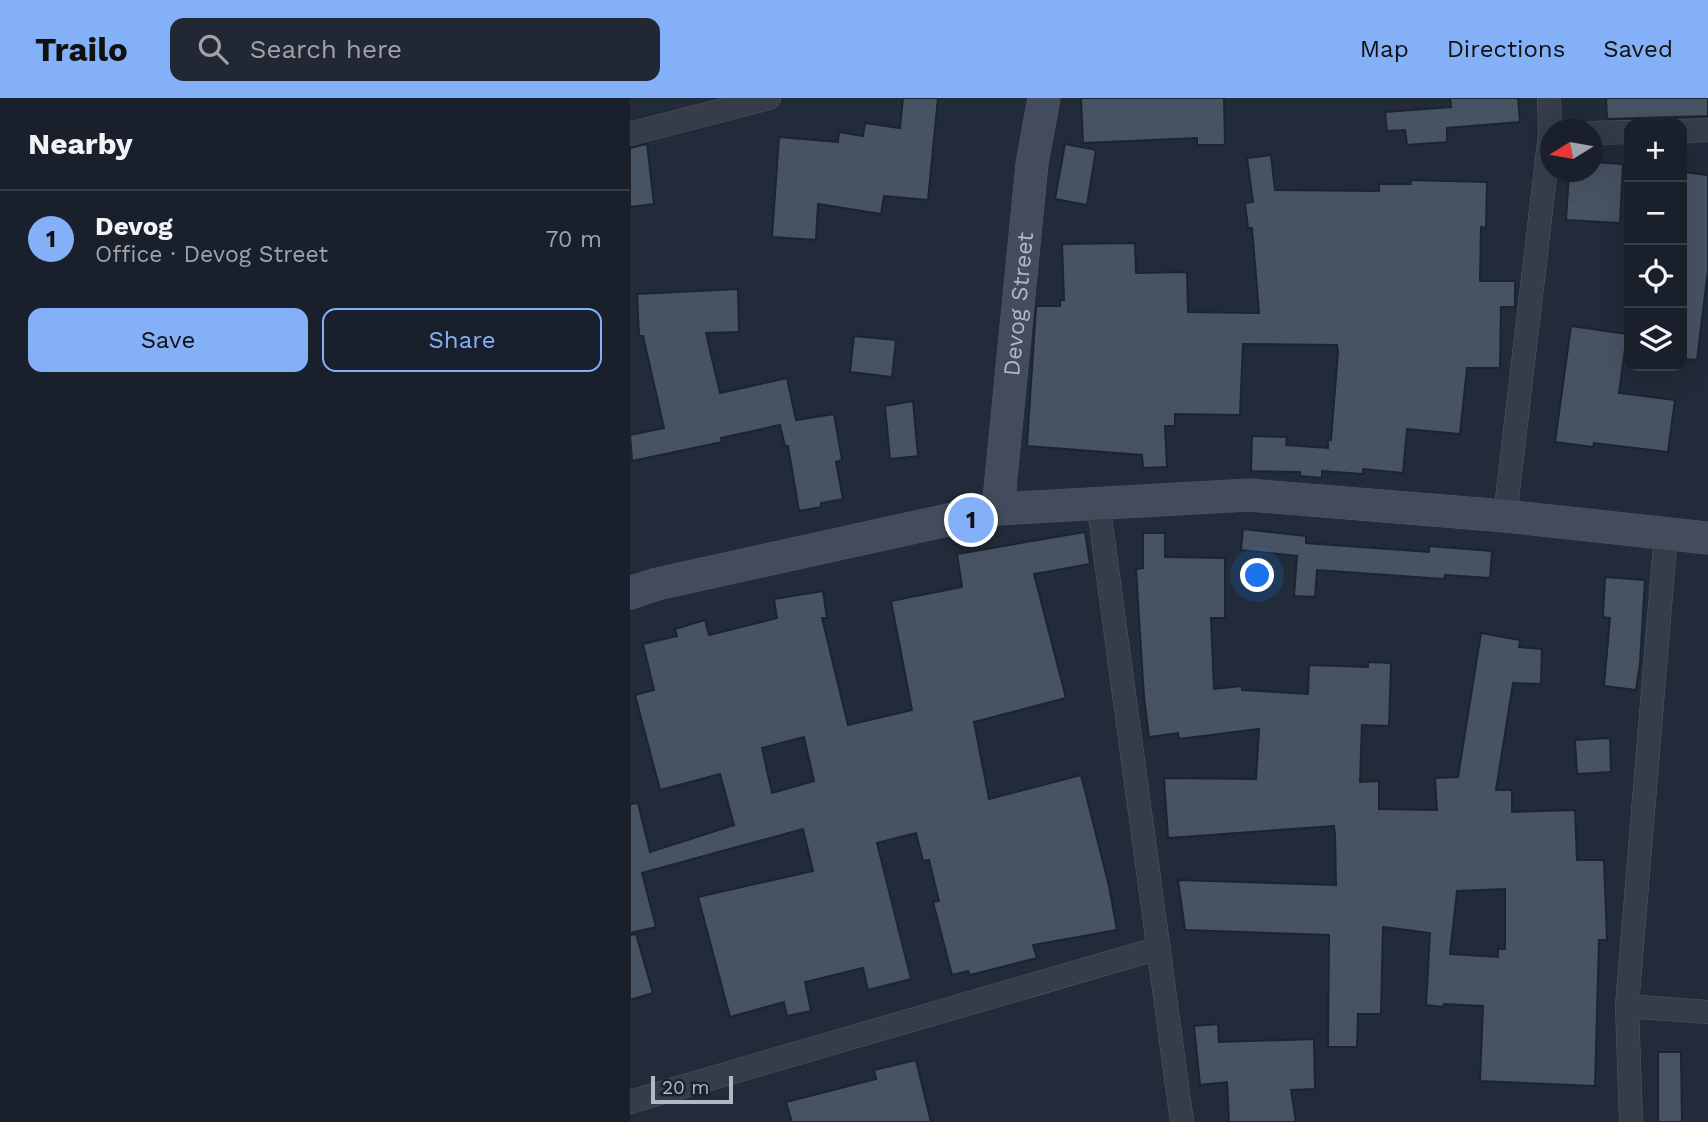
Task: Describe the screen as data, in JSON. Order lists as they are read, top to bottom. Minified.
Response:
{"streets":{"street":["Devog Street"]},"scale_bar":"20 m","north":"left","page":{"header":"Trailo","search":"Search here","nav":["Map","Directions","Saved"],"heading":"Nearby","map_buttons":["+","−"],"list":[{"mark":"1","name":"Devog","note":"Office · Devog Street","value":"70 m"}],"buttons":["Save","Share"],"pins":"1","scale":"20 m"}}
